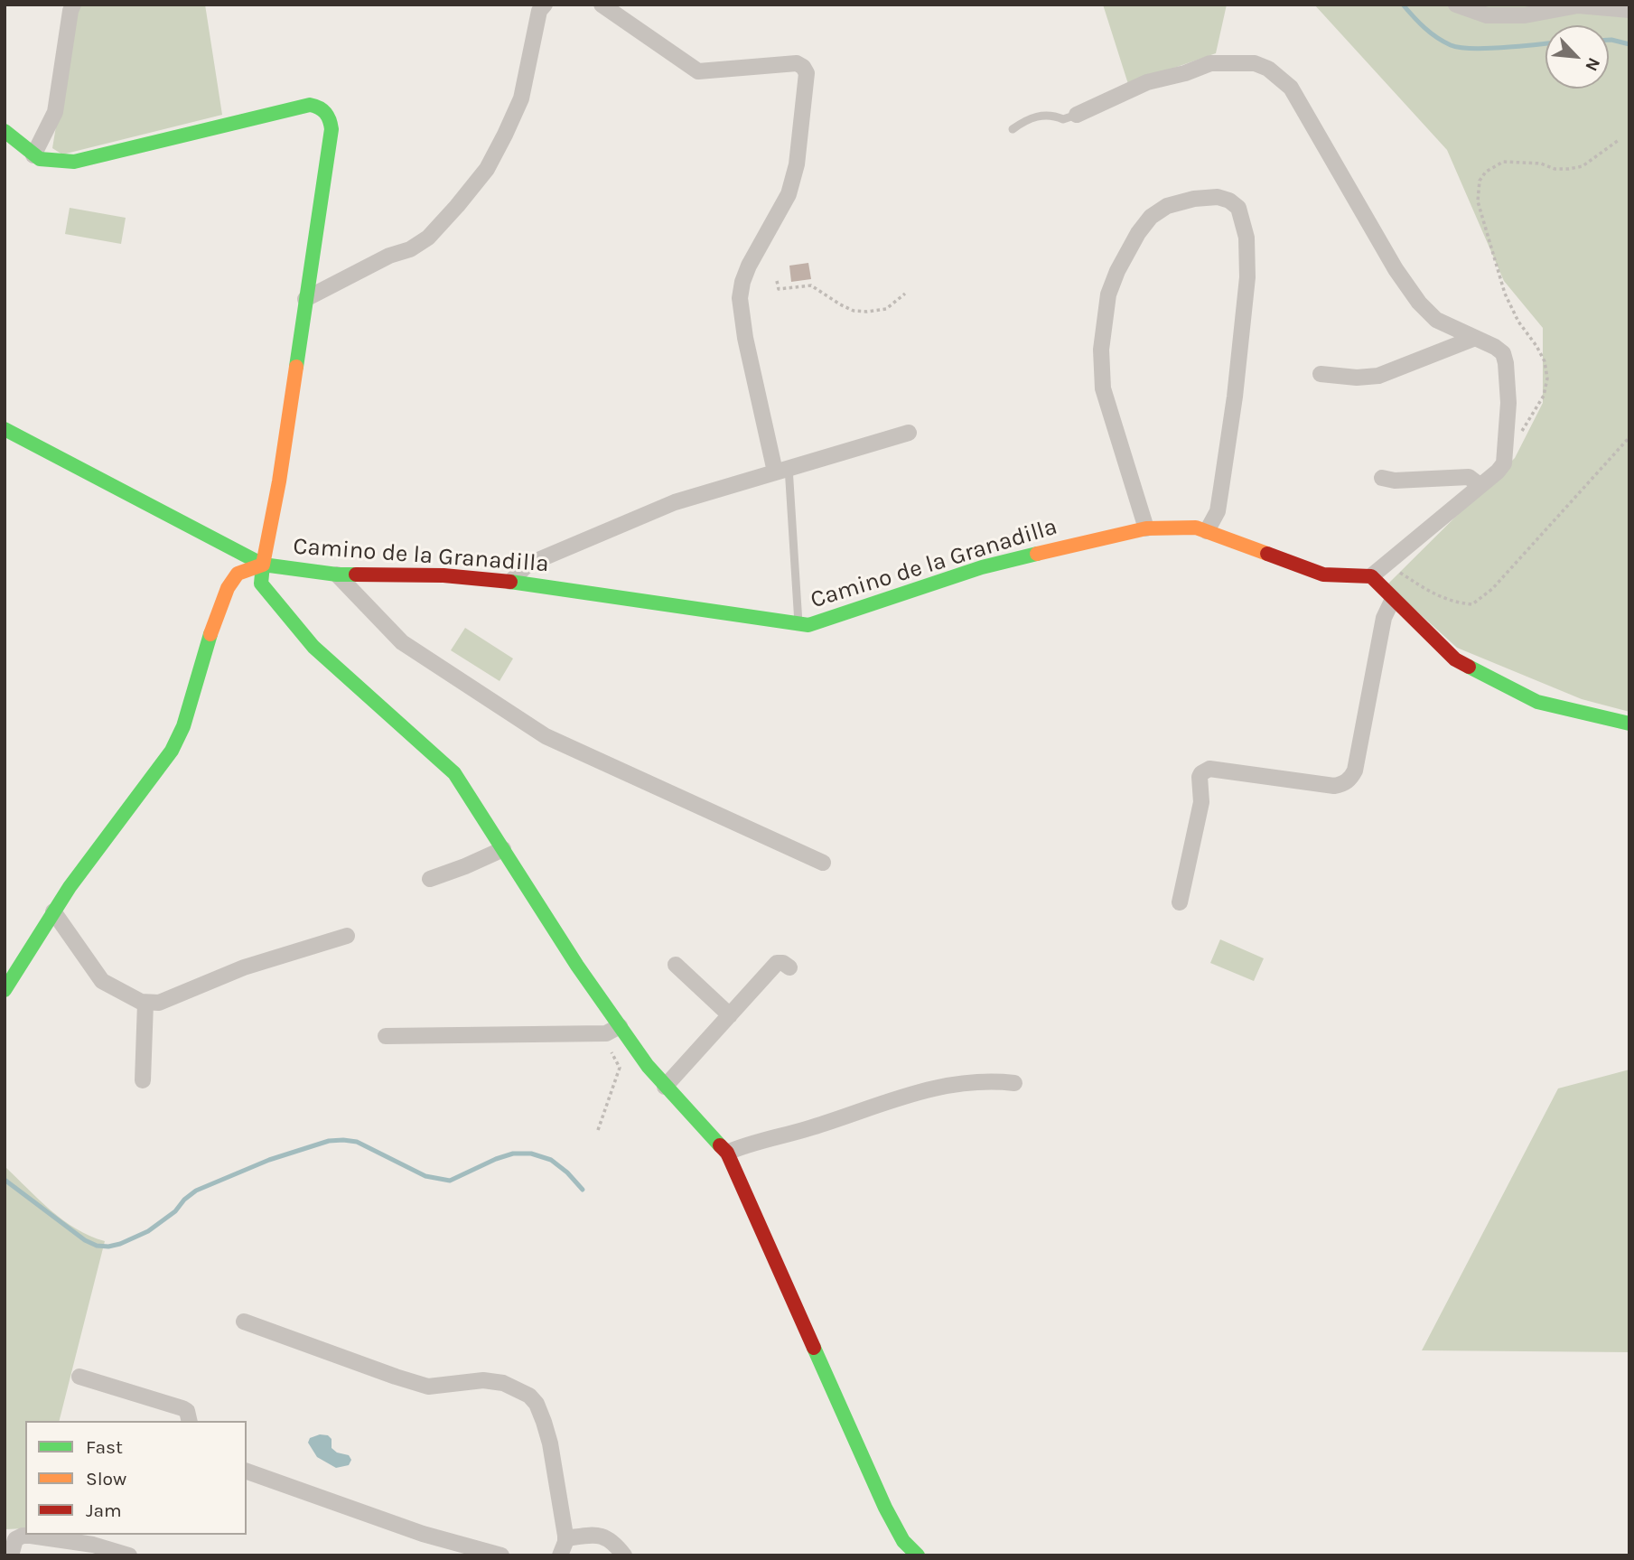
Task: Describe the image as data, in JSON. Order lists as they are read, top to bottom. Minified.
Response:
{"streets":{"street":["Camino de la Granadilla"]},"legend":["Fast","Slow","Jam"],"north":"bottom right"}
